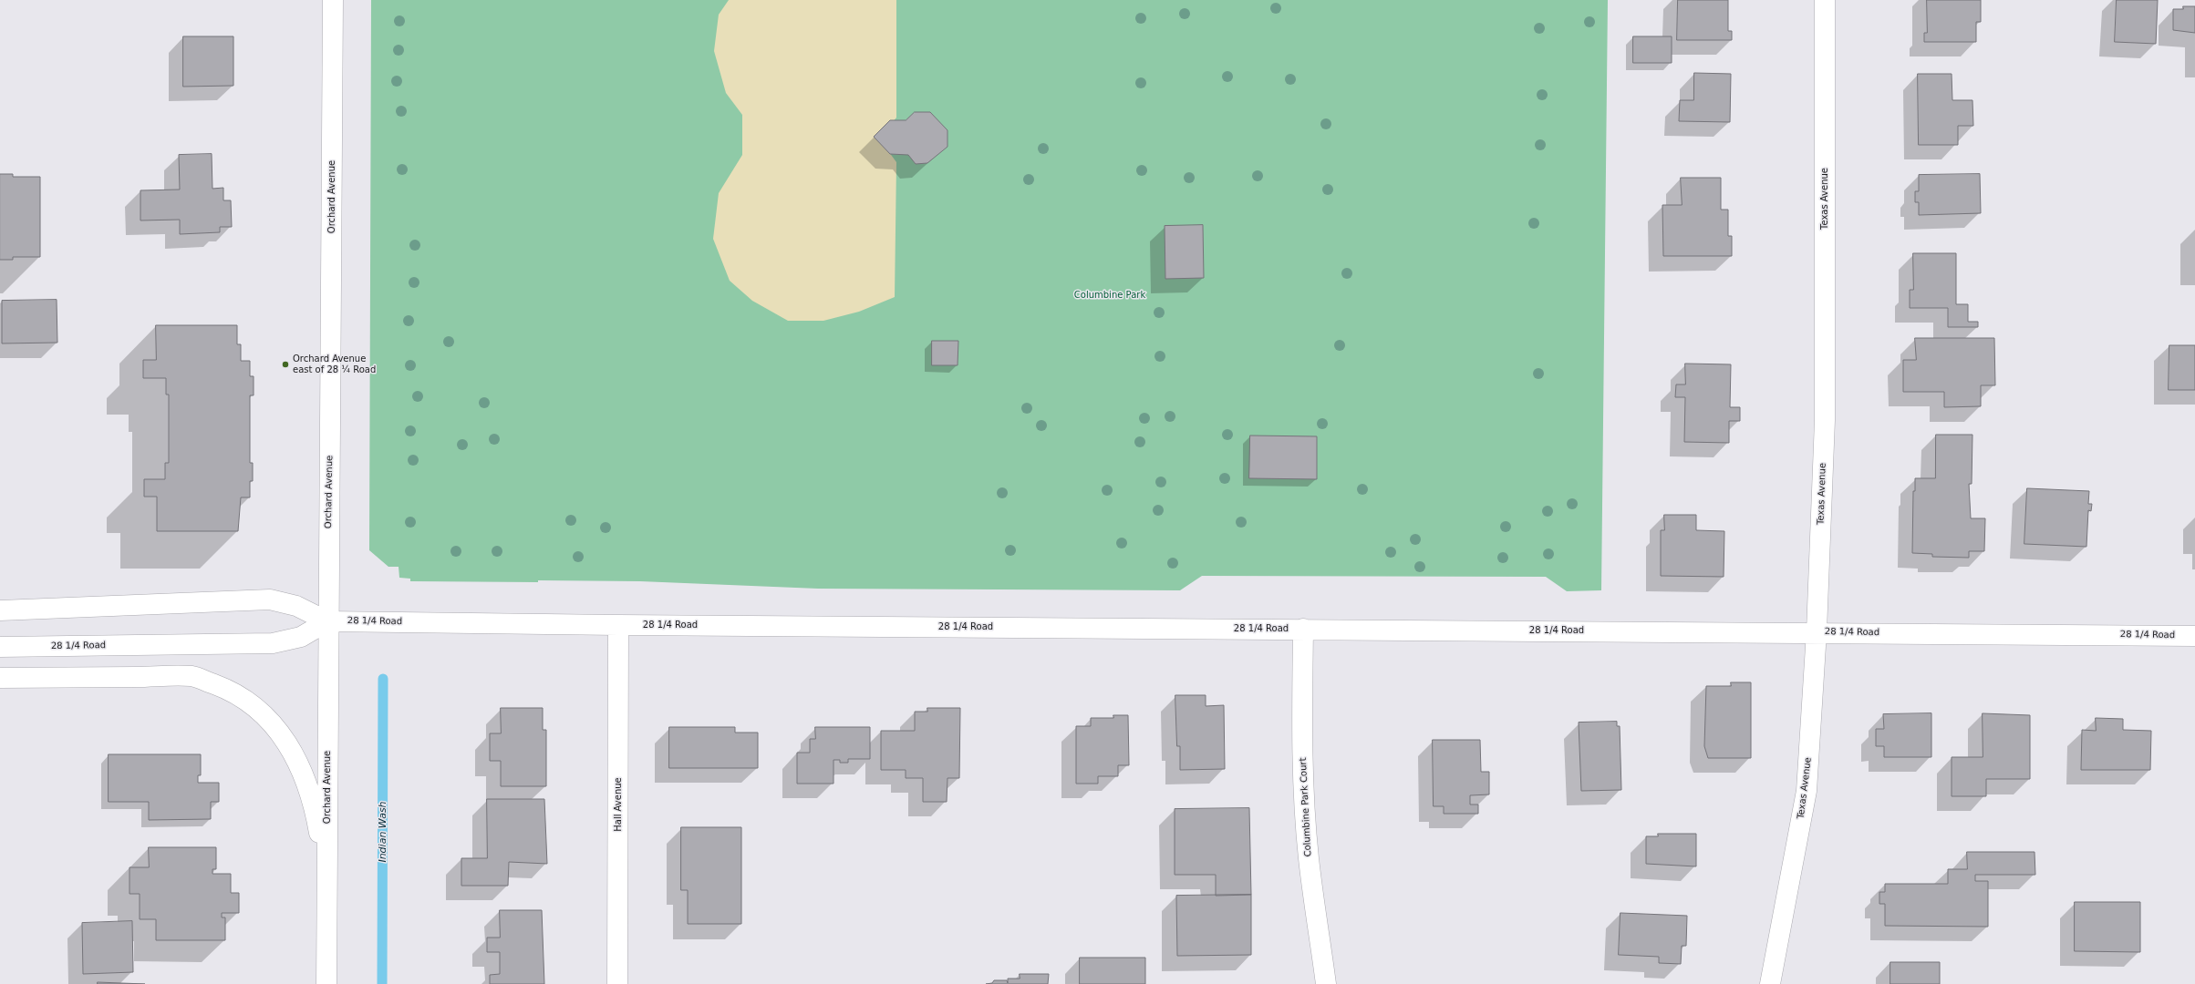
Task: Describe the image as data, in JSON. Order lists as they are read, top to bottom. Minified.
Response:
{"streets":{"street":["Orchard Avenue","Texas Avenue","28 1/4 Road","Hall Avenue","Columbine Park Court"]},"crossings":[["Orchard Avenue","28 1/4 Road"],["Texas Avenue","28 1/4 Road"],["28 1/4 Road","Hall Avenue"],["28 1/4 Road","Columbine Park Court"]],"water":["Indian Wash"],"parks":["Columbine Park"],"places":["Orchard Avenue east of 28 ¼ Road"]}
